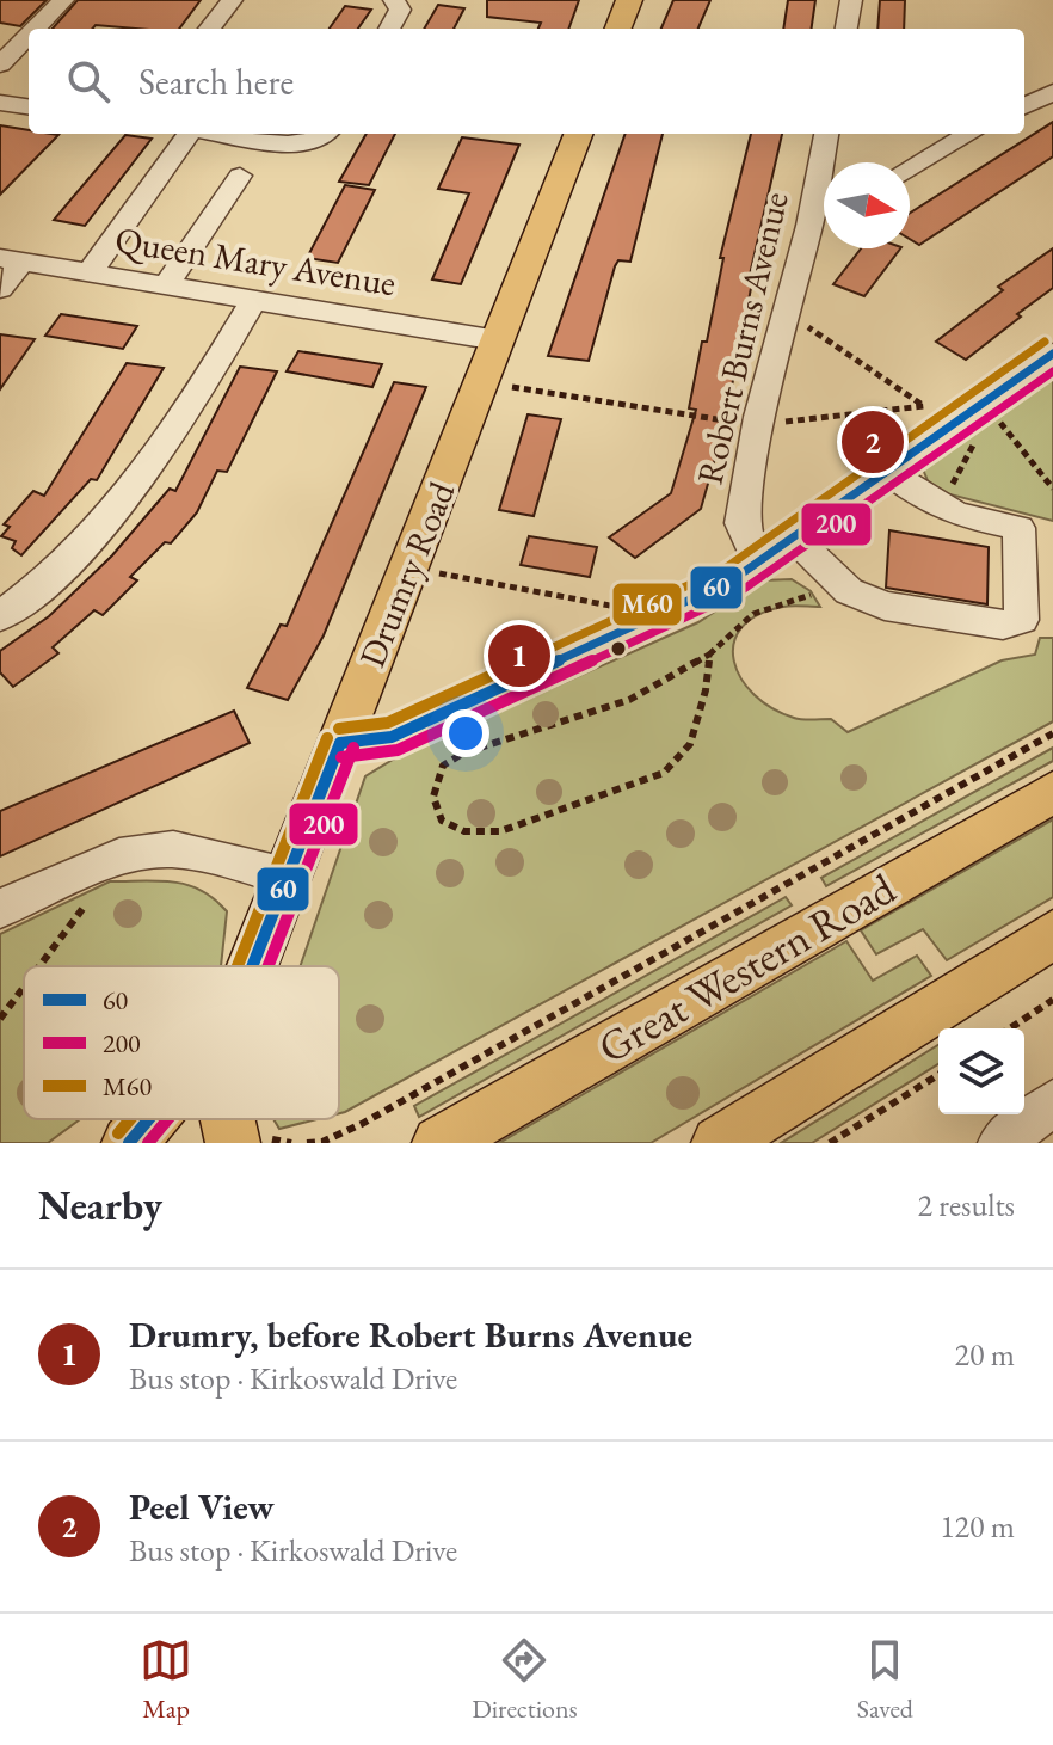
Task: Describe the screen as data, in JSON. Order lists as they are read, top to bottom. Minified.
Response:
{"streets":{"main road":["Drumry Road","Great Western Road"],"street":["Queen Mary Avenue","Robert Burns Avenue"]},"crossings":[["Queen Mary Avenue","Drumry Road"]],"lines":["transit line M60","transit line 60","transit line 200"],"legend":["60","200","M60"],"north":"right","page":{"search":"Search here","pins":["2","1"],"heading":["Nearby","2 results"],"list":[{"mark":"1","name":"Drumry, before Robert Burns Avenue","note":"Bus stop · Kirkoswald Drive","value":"20 m"},{"mark":"2","name":"Peel View","note":"Bus stop · Kirkoswald Drive","value":"120 m"}],"nav":["Map","Directions","Saved"]}}
